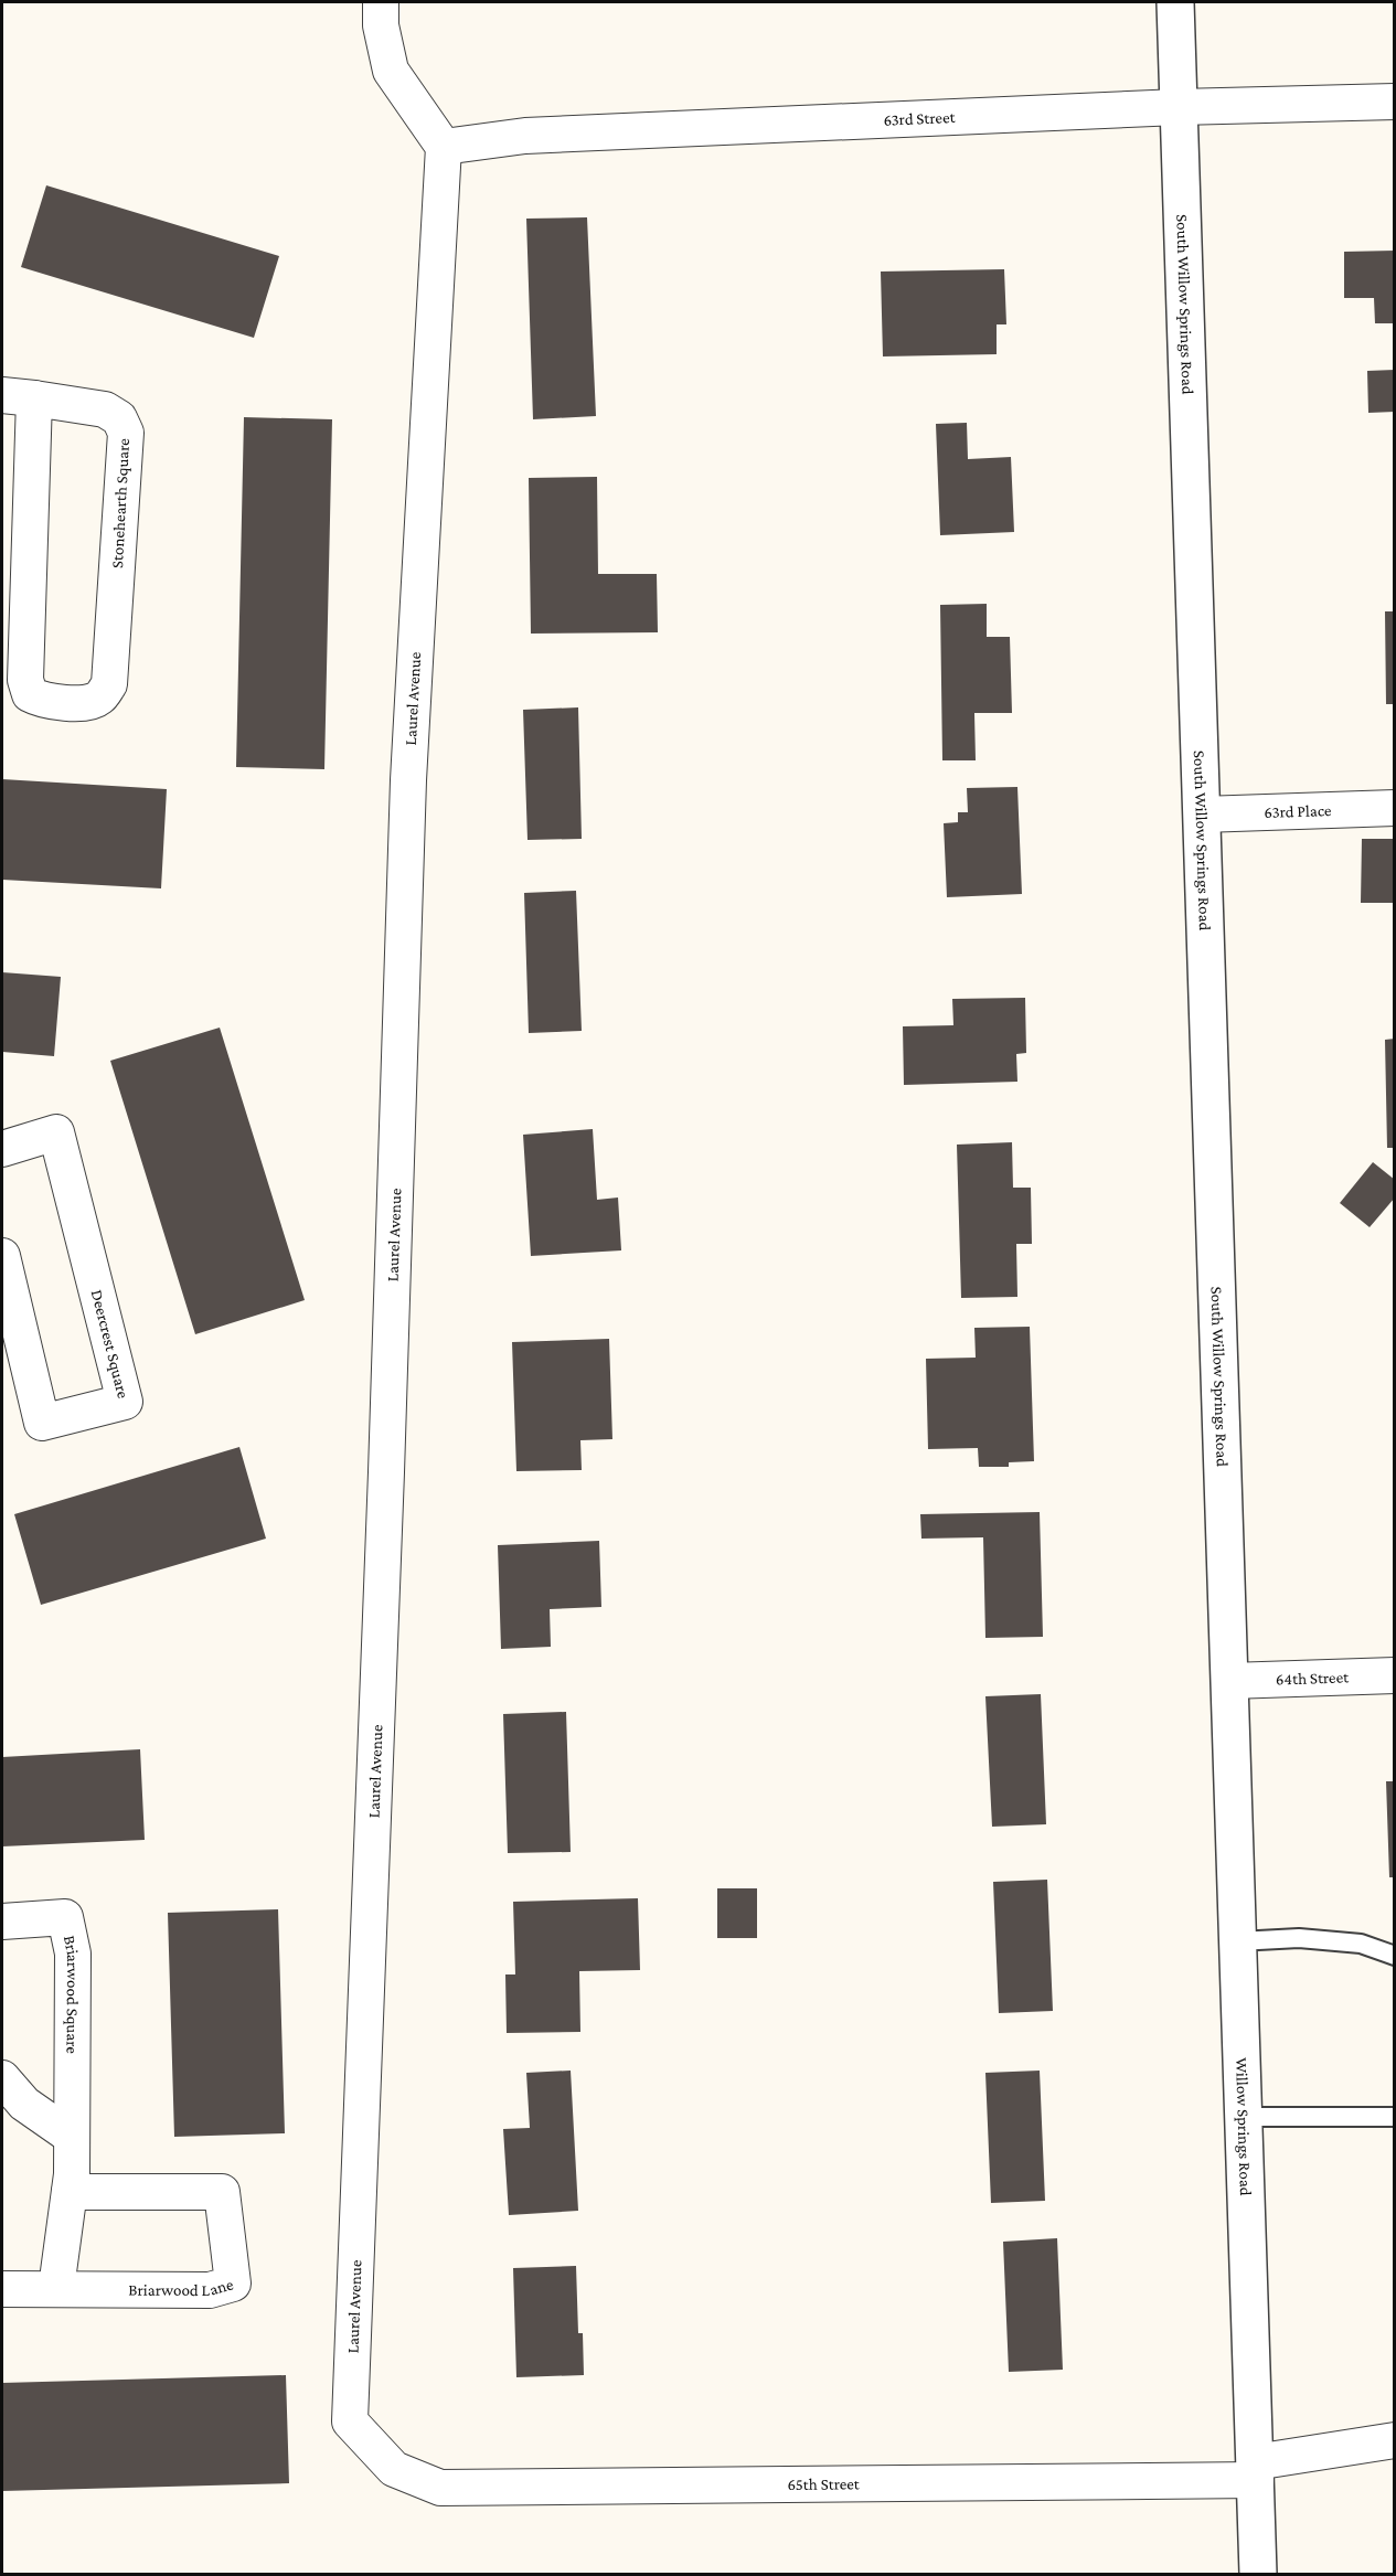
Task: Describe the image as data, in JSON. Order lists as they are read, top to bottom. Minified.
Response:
{"streets":{"street":["63rd Street","South Willow Springs Road","Stonehearth Square","Laurel Avenue","63rd Place","Deercrest Square","64th Street","Briarwood Square","Willow Springs Road","Briarwood Lane","65th Street"]},"crossings":[["63rd Street","South Willow Springs Road"],["63rd Street","Laurel Avenue"],["South Willow Springs Road","63rd Place"],["South Willow Springs Road","64th Street"],["South Willow Springs Road","Willow Springs Road"],["Laurel Avenue","65th Street"],["64th Street","Willow Springs Road"],["Briarwood Square","Briarwood Lane"],["Willow Springs Road","65th Street"]]}
